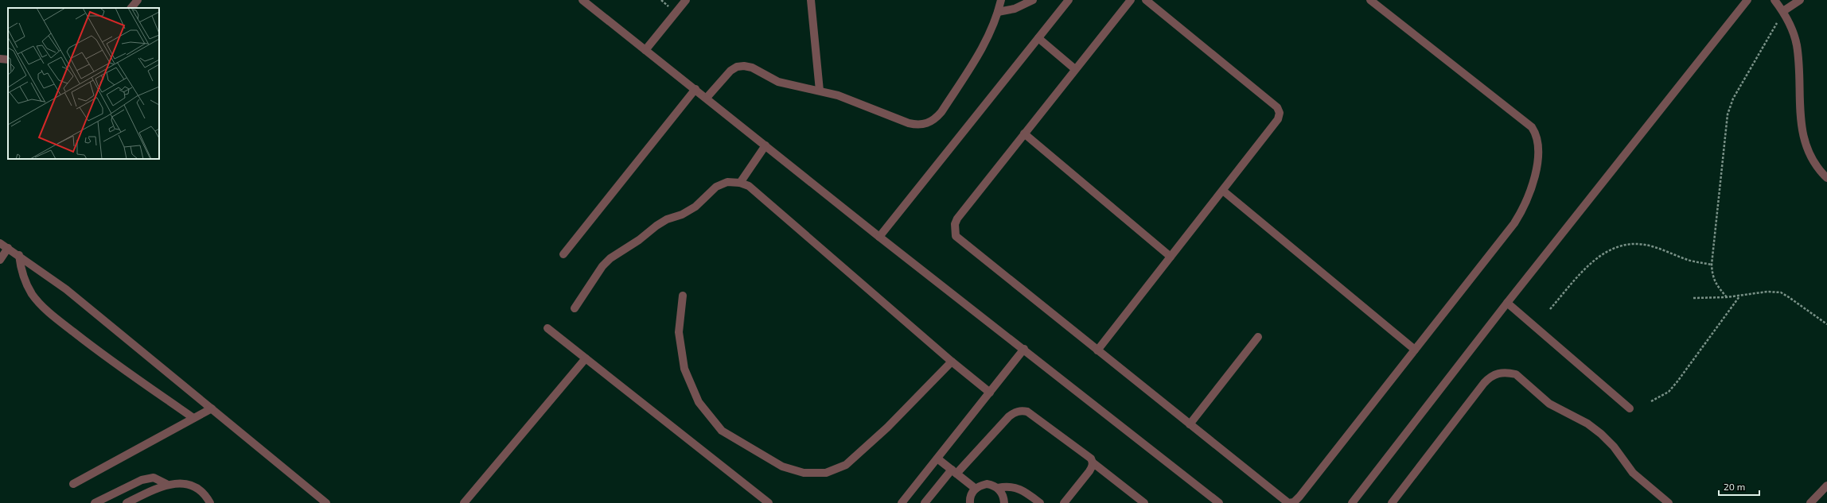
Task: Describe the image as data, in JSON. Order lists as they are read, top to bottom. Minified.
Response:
{"scale_bar":"20 m"}
